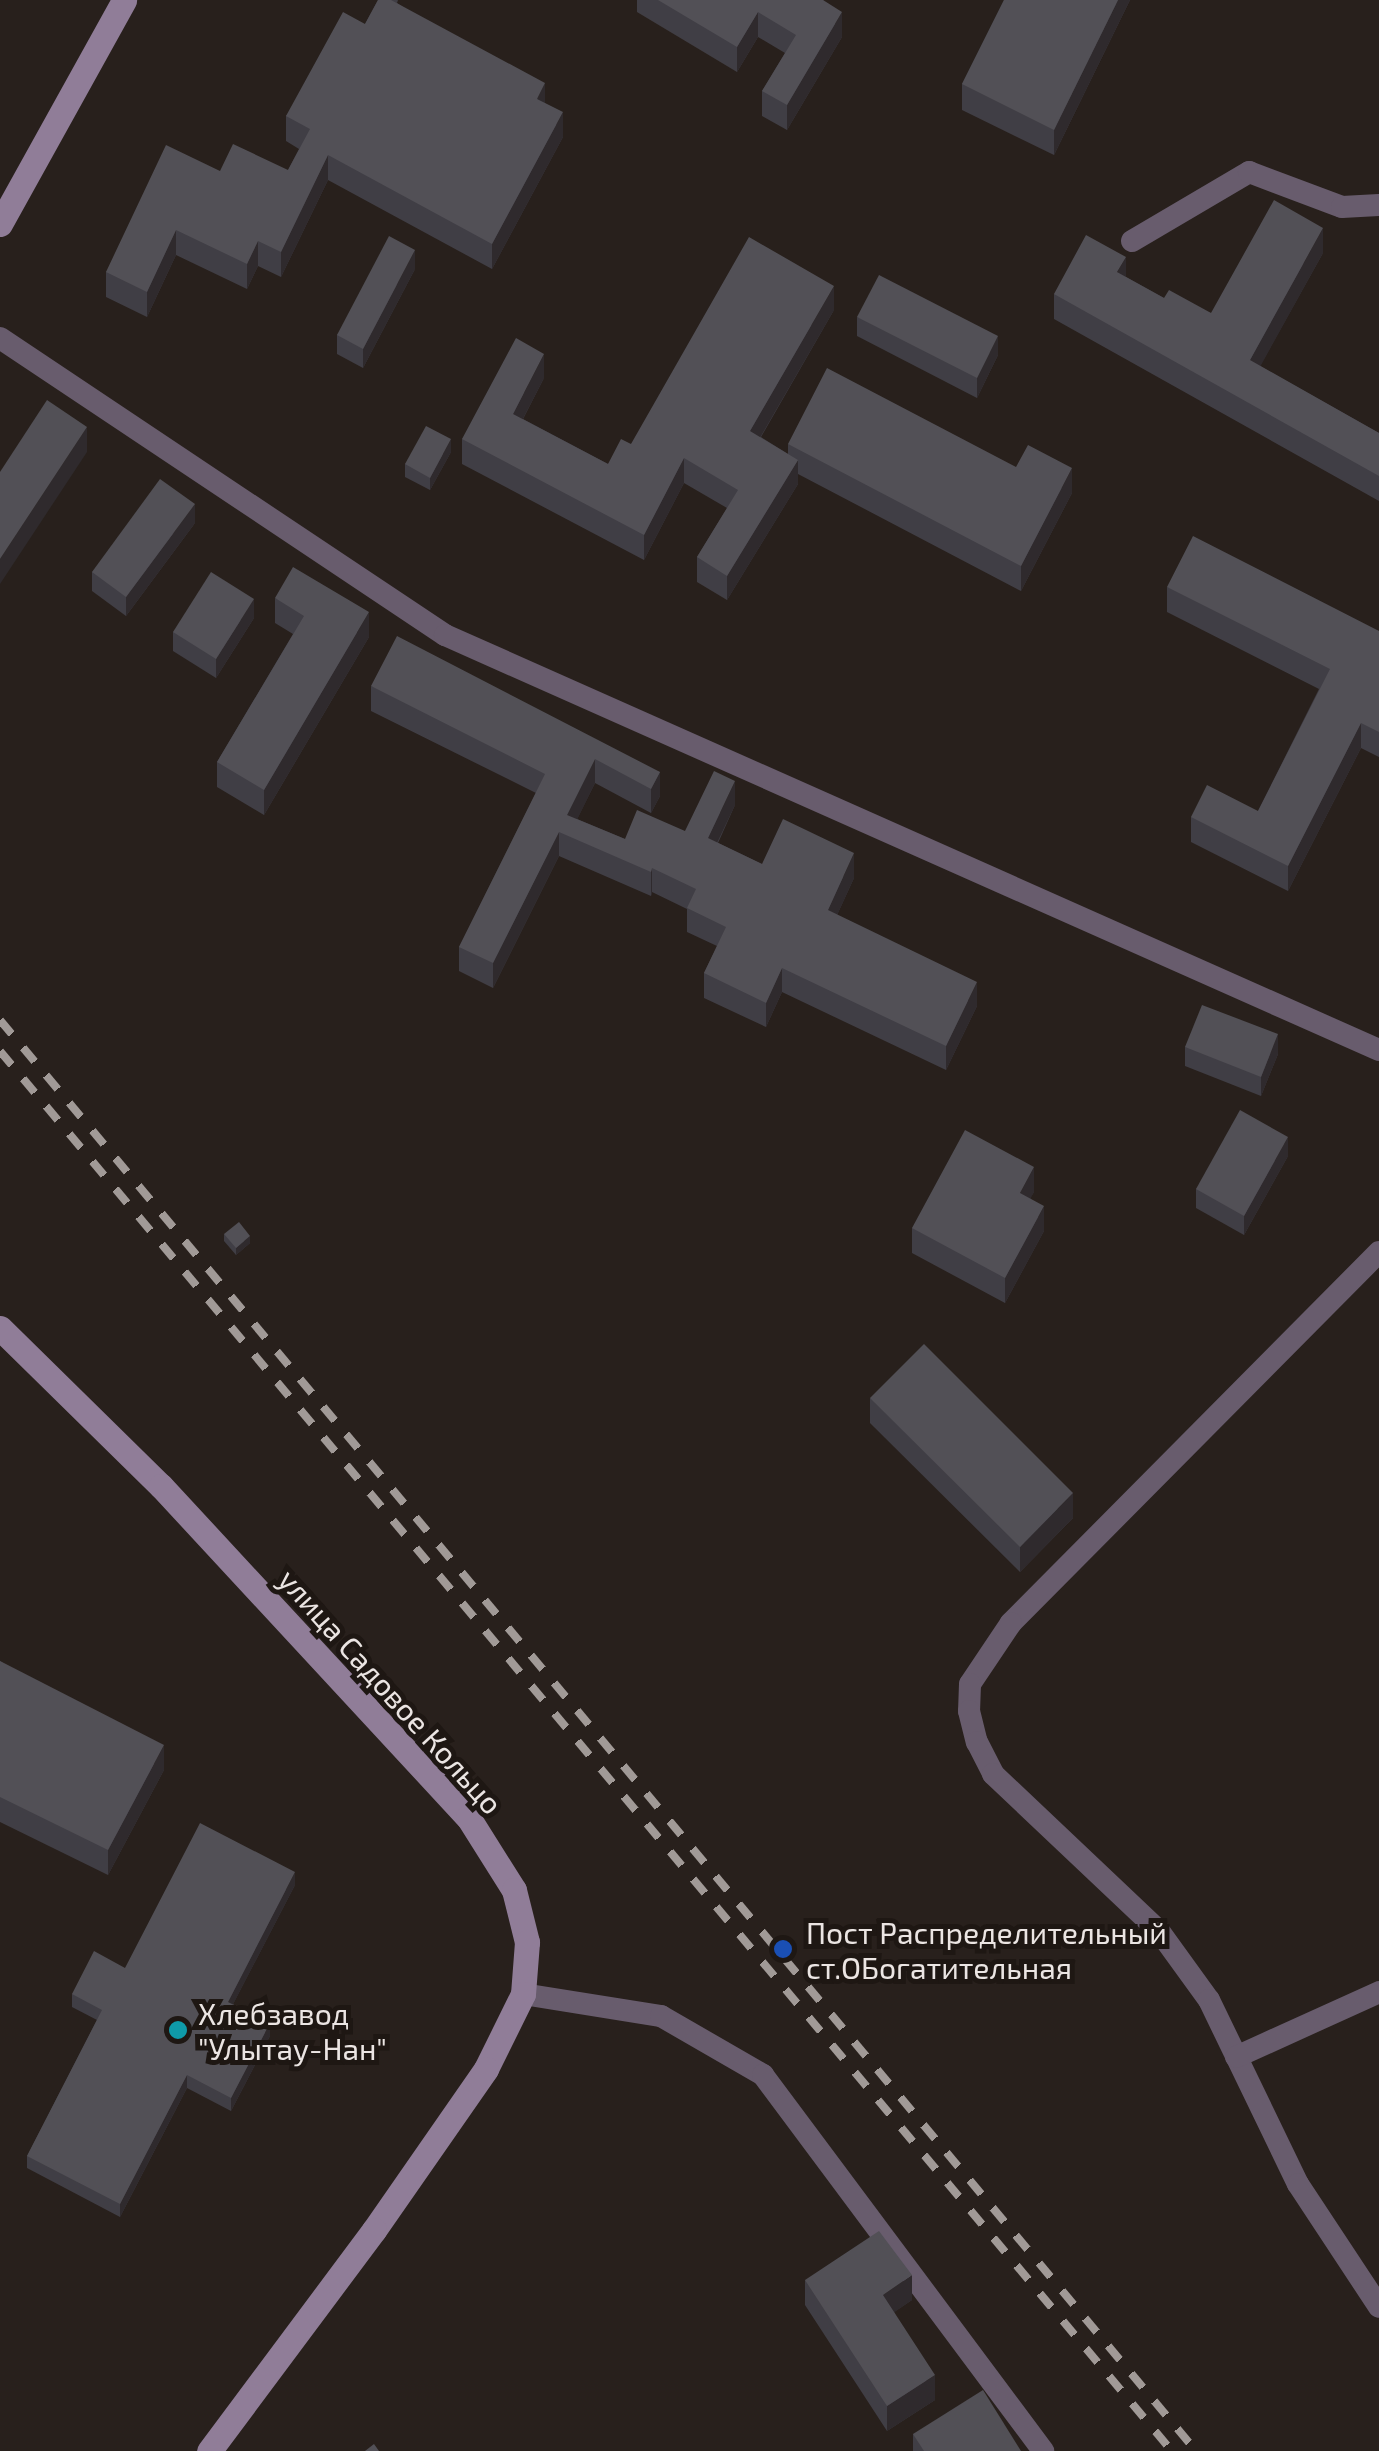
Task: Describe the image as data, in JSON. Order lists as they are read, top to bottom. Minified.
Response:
{"streets":{"street":["улица Садовое Кольцо"]},"places":["Пост Распределительный ст.ОБогатительная","Хлебзавод \"Улытау-Нан\""]}
